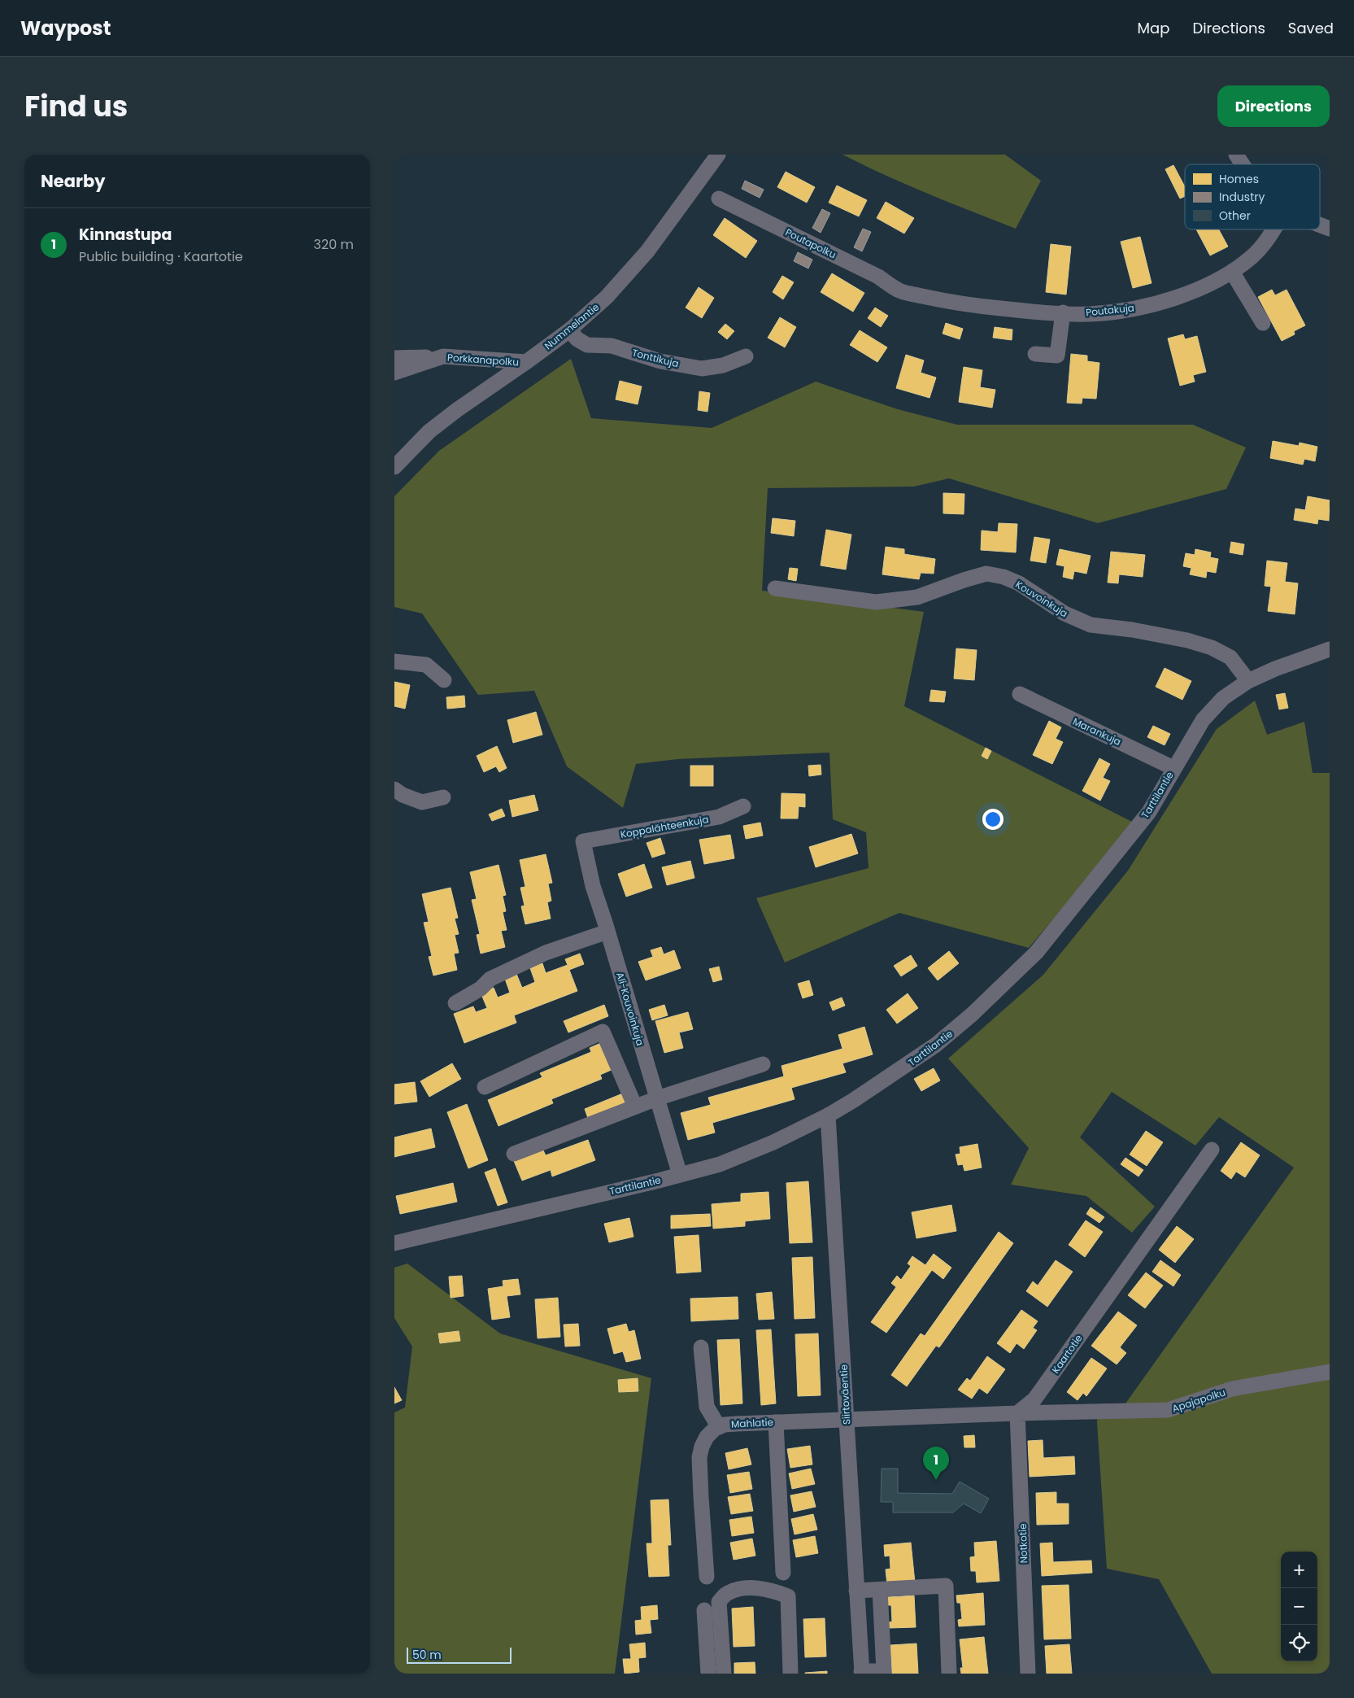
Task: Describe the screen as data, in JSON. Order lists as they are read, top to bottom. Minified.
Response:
{"streets":{"street":["Poutapolku","Poutakuja","Nummelantie","Tonttikuja","Porkkanapolku","Kouvoinkuja","Marankuja","Tarttilantie","Koppalähteenkuja","Ali-Kouvoinkuja","Kaartotie","Siirtoväentie","Apajapolku","Mahlatie","Notkotie"]},"crossings":[["Poutapolku","Poutakuja"],["Nummelantie","Tonttikuja"],["Nummelantie","Porkkanapolku"],["Kouvoinkuja","Tarttilantie"],["Marankuja","Tarttilantie"],["Tarttilantie","Ali-Kouvoinkuja"],["Tarttilantie","Siirtoväentie"],["Koppalähteenkuja","Ali-Kouvoinkuja"],["Kaartotie","Apajapolku"],["Kaartotie","Notkotie"],["Siirtoväentie","Mahlatie"],["Apajapolku","Notkotie"]],"legend":["Homes","Industry","Other"],"scale_bar":"50 m","page":{"header":"Waypost","nav":["Map","Directions","Saved"],"title":"Find us","buttons":"Directions","heading":"Nearby","list":[{"mark":"1","name":"Kinnastupa","note":"Public building · Kaartotie","value":"320 m"}],"pins":"1","map_buttons":["+","−"],"scale":"50 m"}}
